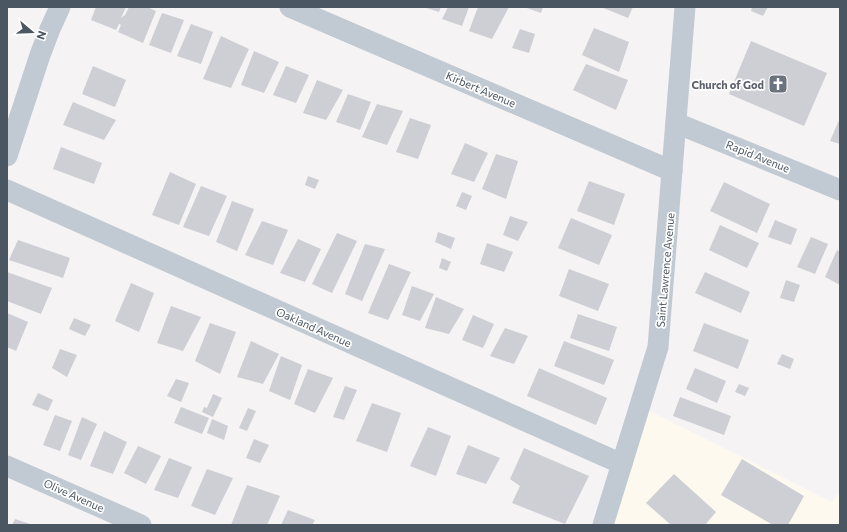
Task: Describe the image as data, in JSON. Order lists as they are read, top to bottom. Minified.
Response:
{"streets":{"street":["Kirbert Avenue","Rapid Avenue","Saint Lawrence Avenue","Oakland Avenue","Olive Avenue"]},"crossings":[["Kirbert Avenue","Saint Lawrence Avenue"],["Rapid Avenue","Saint Lawrence Avenue"],["Saint Lawrence Avenue","Oakland Avenue"]],"places":{"church":["Church of God"]},"north":"right"}
